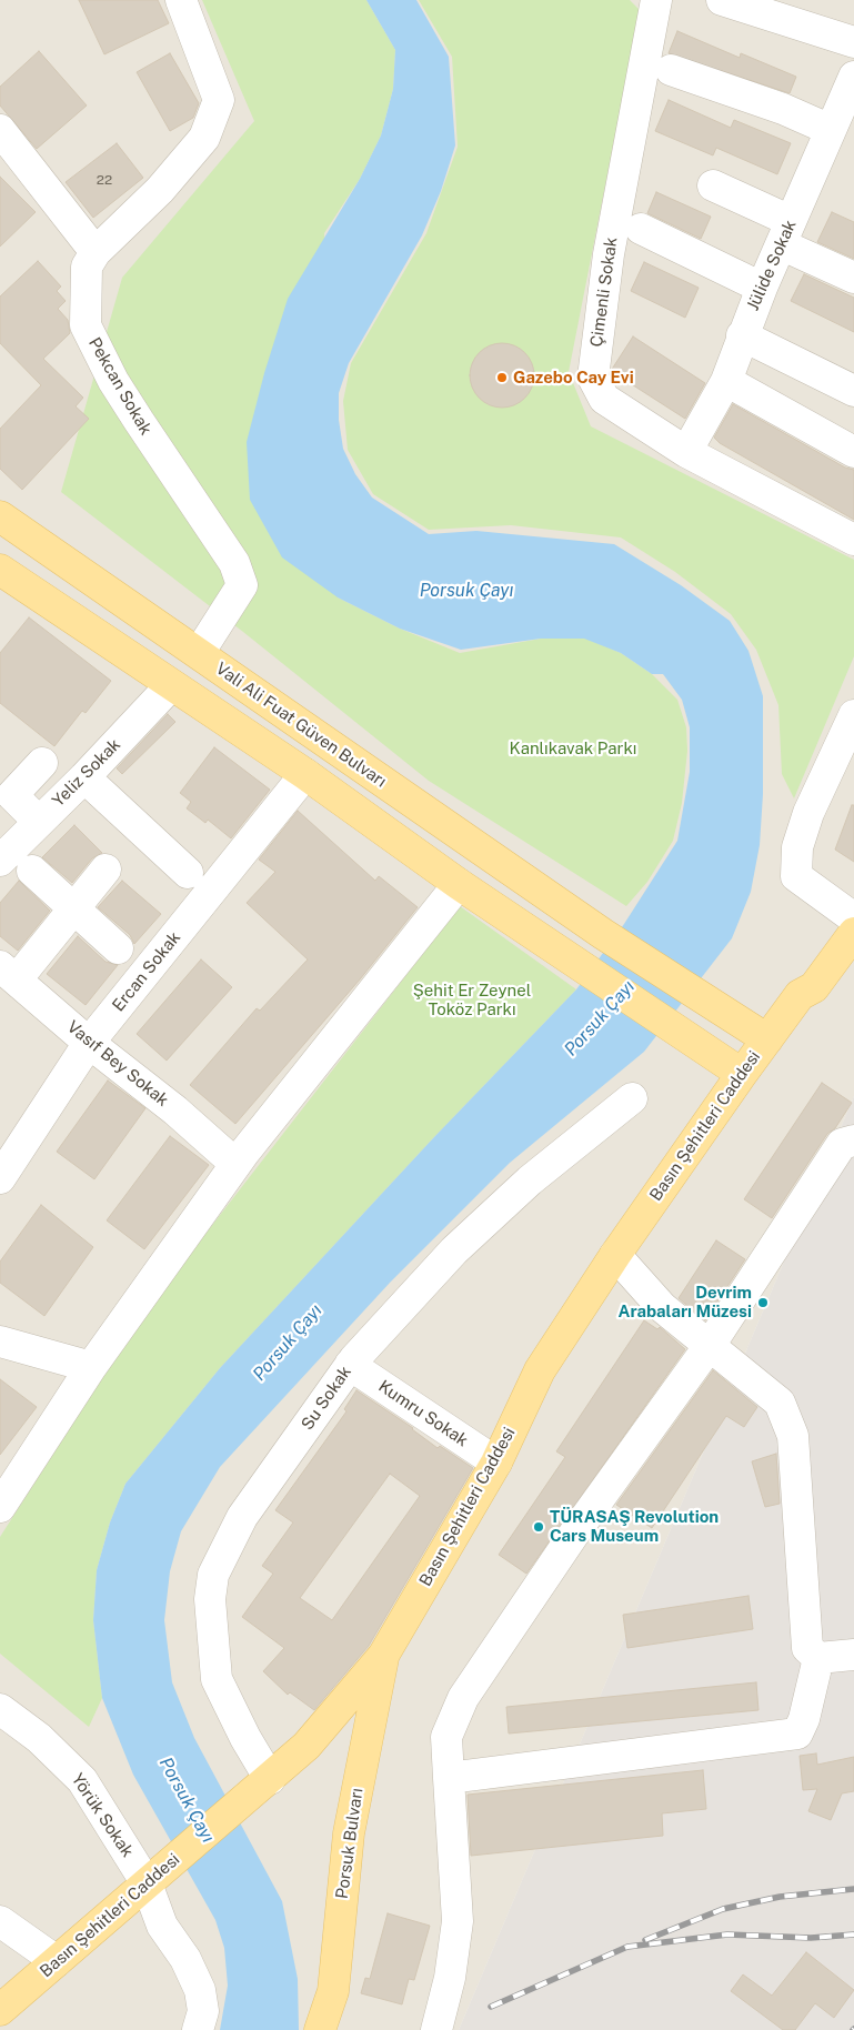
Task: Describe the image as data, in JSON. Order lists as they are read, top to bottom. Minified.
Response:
{"streets":{"main road":["Vali Ali Fuat Güven Bulvarı","Basın Şehitleri Caddesi","Porsuk Bulvarı"],"street":["Jülide Sokak","Çimenli Sokak","Pekcan Sokak","Yeliz Sokak","Ercan Sokak","Vasıf Bey Sokak","Su Sokak","Kumru Sokak","Yörük Sokak"]},"crossings":[["Jülide Sokak","Çimenli Sokak"],["Pekcan Sokak","Vali Ali Fuat Güven Bulvarı"],["Vali Ali Fuat Güven Bulvarı","Basın Şehitleri Caddesi"],["Ercan Sokak","Vasıf Bey Sokak"],["Basın Şehitleri Caddesi","Su Sokak"],["Basın Şehitleri Caddesi","Kumru Sokak"],["Basın Şehitleri Caddesi","Yörük Sokak"],["Basın Şehitleri Caddesi","Porsuk Bulvarı"],["Su Sokak","Kumru Sokak"]],"water":["Porsuk Çayı"],"parks":["Kanlıkavak Parkı","Şehit Er Zeynel Toköz Parkı"],"places":["Gazebo Cay Evi","Devrim Arabaları Müzesi","TÜRASAŞ Revolution Cars Museum"],"house_numbers":["22"]}
